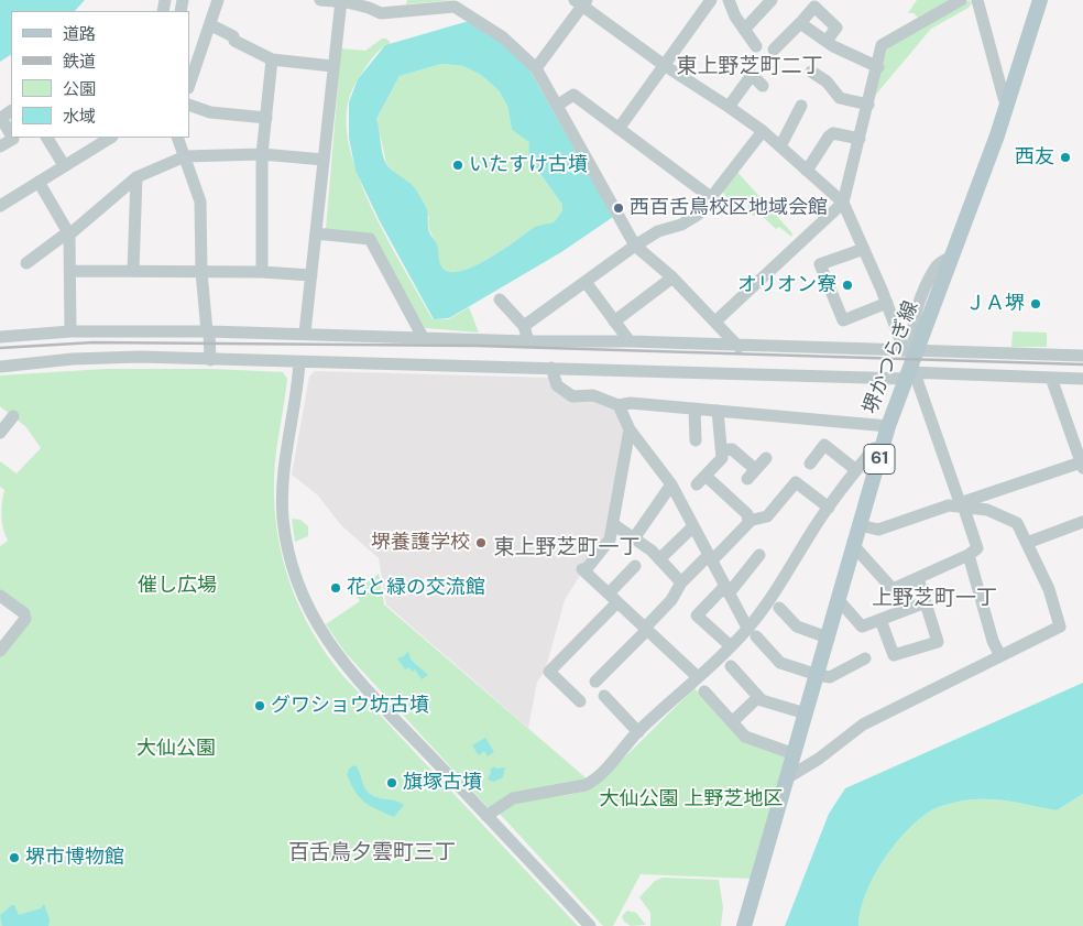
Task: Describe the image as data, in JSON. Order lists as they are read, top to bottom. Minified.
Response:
{"streets":{"main road":["堺かつらぎ線","61"]},"districts":["東上野芝町二丁","東上野芝町一丁","上野芝町一丁","百舌鳥夕雲町三丁"],"parks":["催し広場","大仙公園","大仙公園 上野芝地区"],"places":["西友","いたすけ古墳","西百舌鳥校区地域会館","オリオン寮","ＪＡ堺","堺養護学校","花と緑の交流館","グワショウ坊古墳","旗塚古墳","堺市博物館"],"legend":["道路","鉄道","公園","水域"]}
